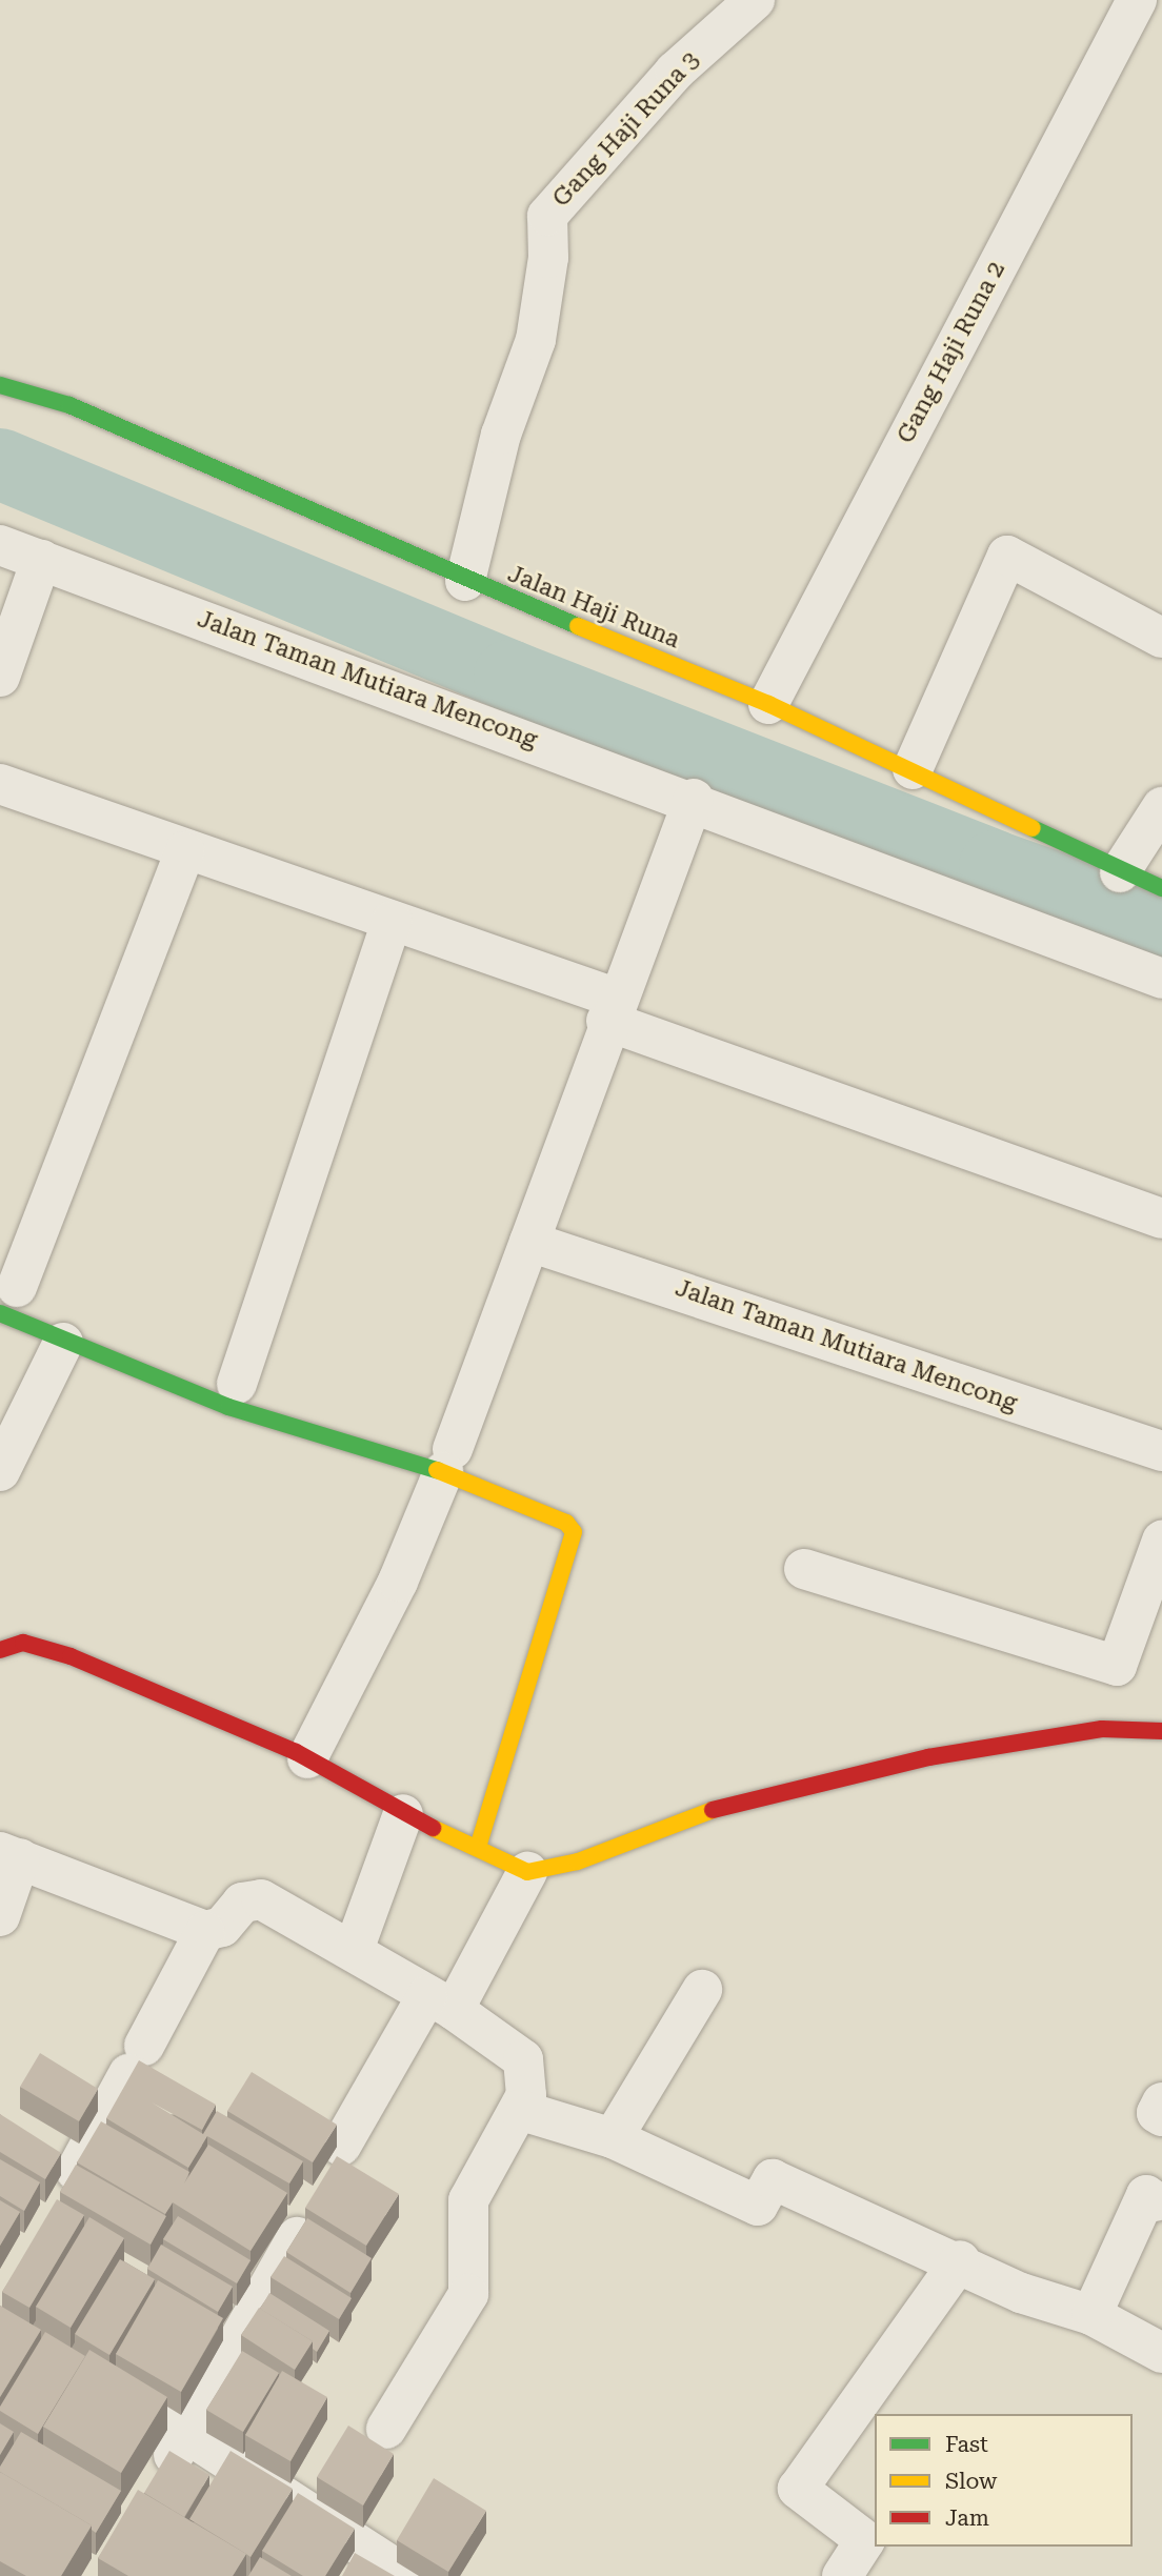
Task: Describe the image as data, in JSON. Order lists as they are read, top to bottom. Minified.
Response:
{"streets":{"street":["Gang Haji Runa 3","Gang Haji Runa 2","Jalan Haji Runa","Jalan Taman Mutiara Mencong"]},"crossings":[["Gang Haji Runa 3","Jalan Haji Runa"],["Gang Haji Runa 2","Jalan Haji Runa"]],"legend":["Fast","Slow","Jam"]}
